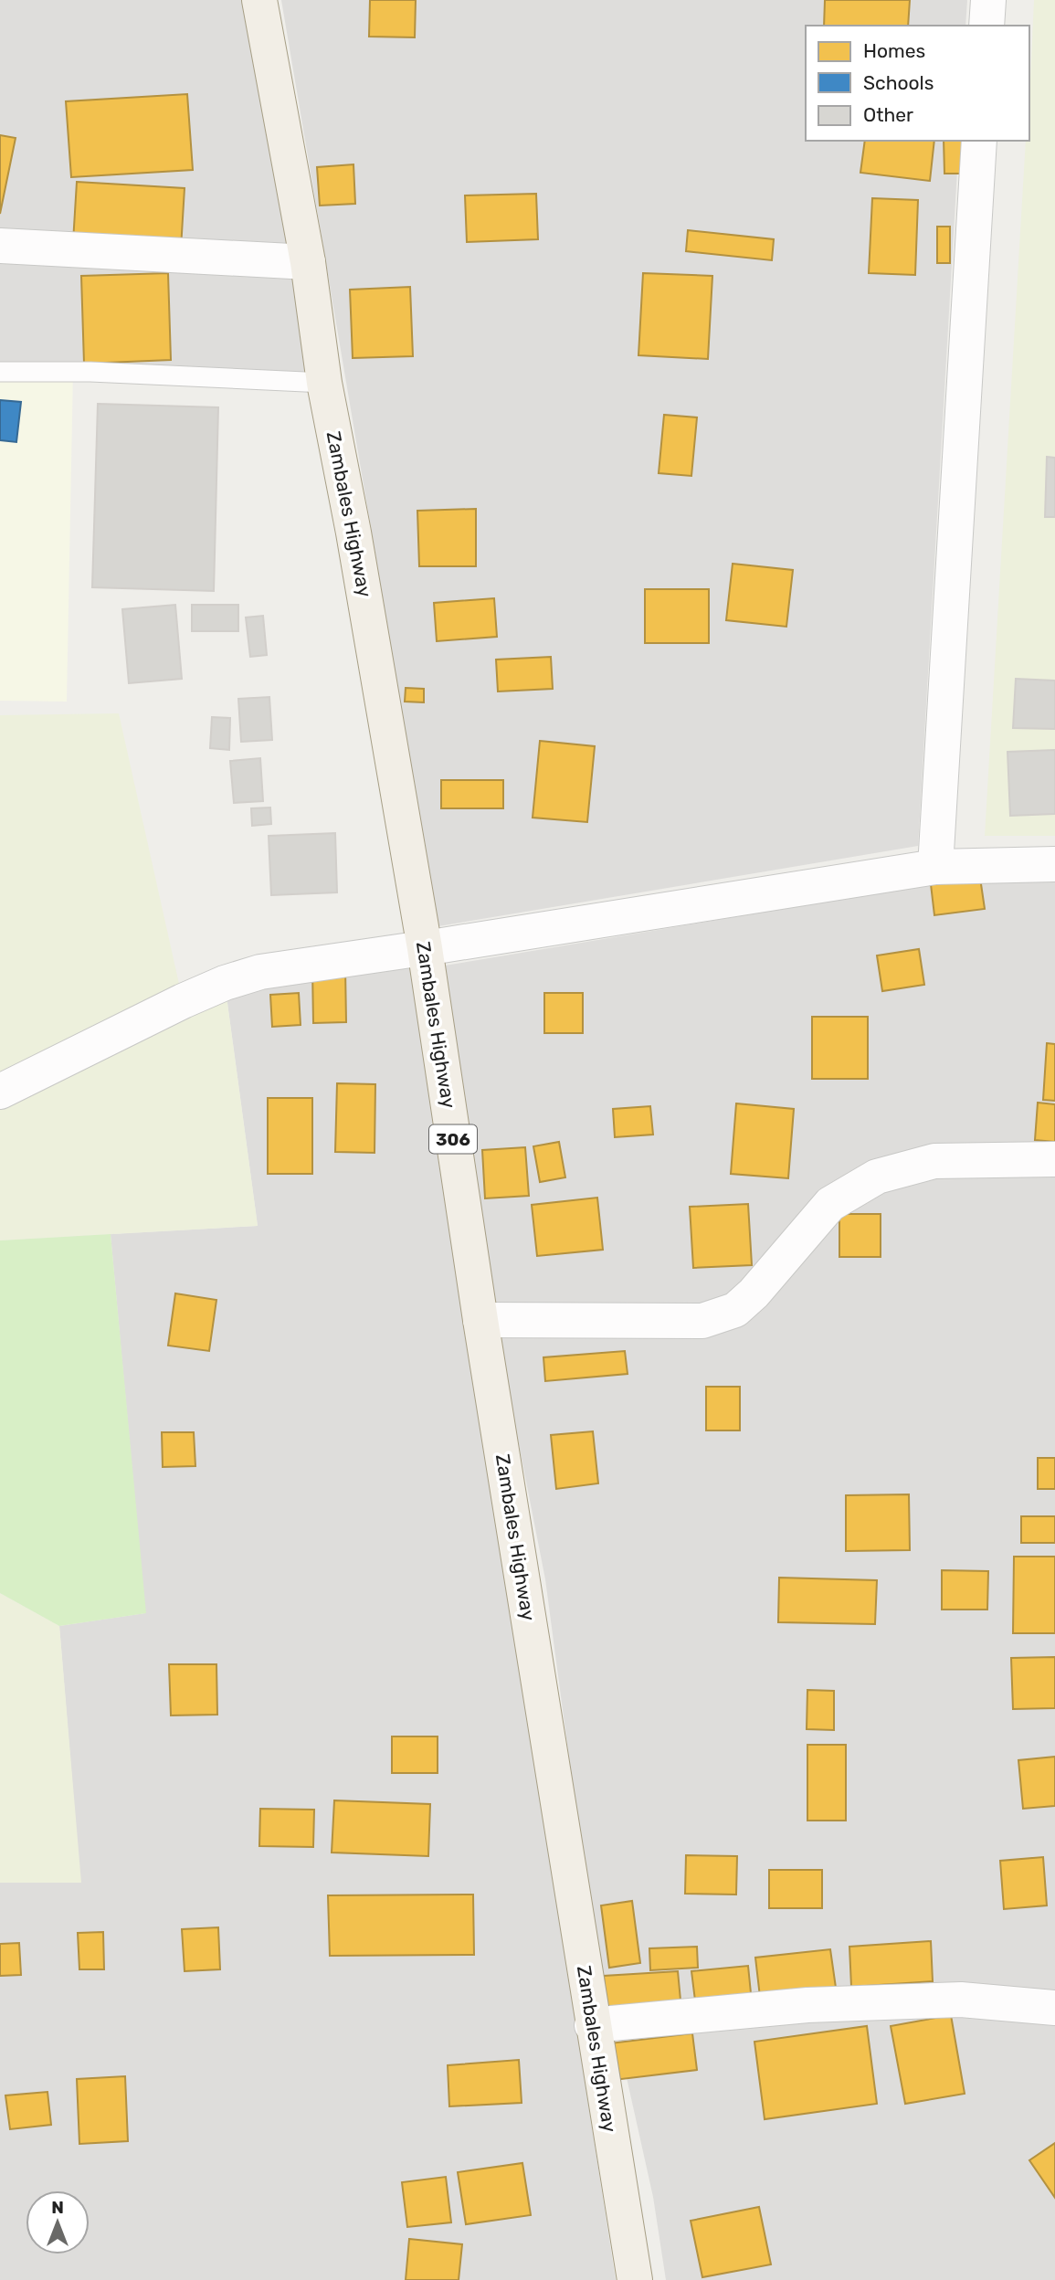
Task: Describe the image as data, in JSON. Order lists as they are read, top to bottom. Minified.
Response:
{"streets":{"main road":["Zambales Highway","306"]},"legend":["Homes","Schools","Other"],"north":"top"}
